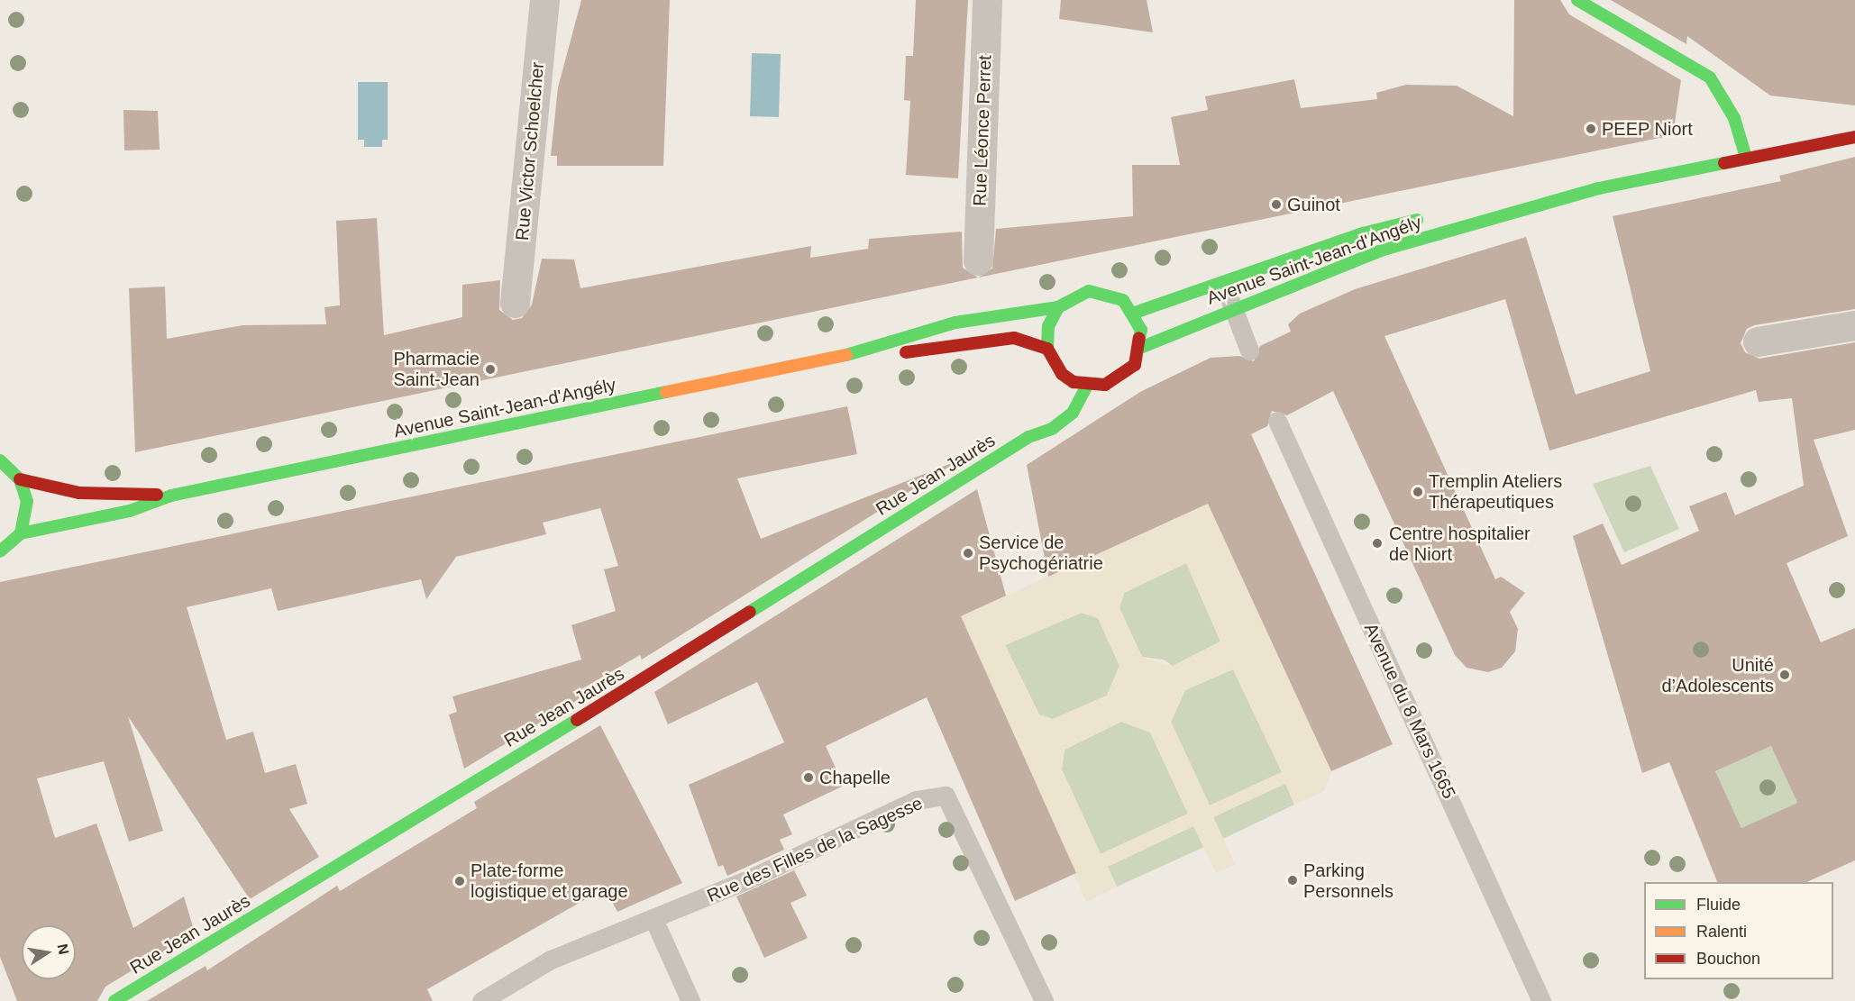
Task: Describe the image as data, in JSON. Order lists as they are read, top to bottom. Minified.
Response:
{"streets":{"main road":["Avenue Saint-Jean-d'Angély","Rue Jean Jaurès"],"street":["Rue Léonce Perret","Rue Victor Schoelcher"],"lane":["Avenue du 8 Mars 1665","Rue des Filles de la Sagesse"]},"crossings":[["Avenue Saint-Jean-d'Angély","Rue Jean Jaurès"]],"places":["PEEP Niort","Guinot","Pharmacie Saint-Jean","Tremplin Ateliers Thérapeutiques","Centre hospitalier de Niort","Service de Psychogériatrie","Unité d’Adolescents","Chapelle","Parking Personnels","Plate-forme logistique et garage"],"legend":["Fluide","Ralenti","Bouchon"],"north":"right"}
